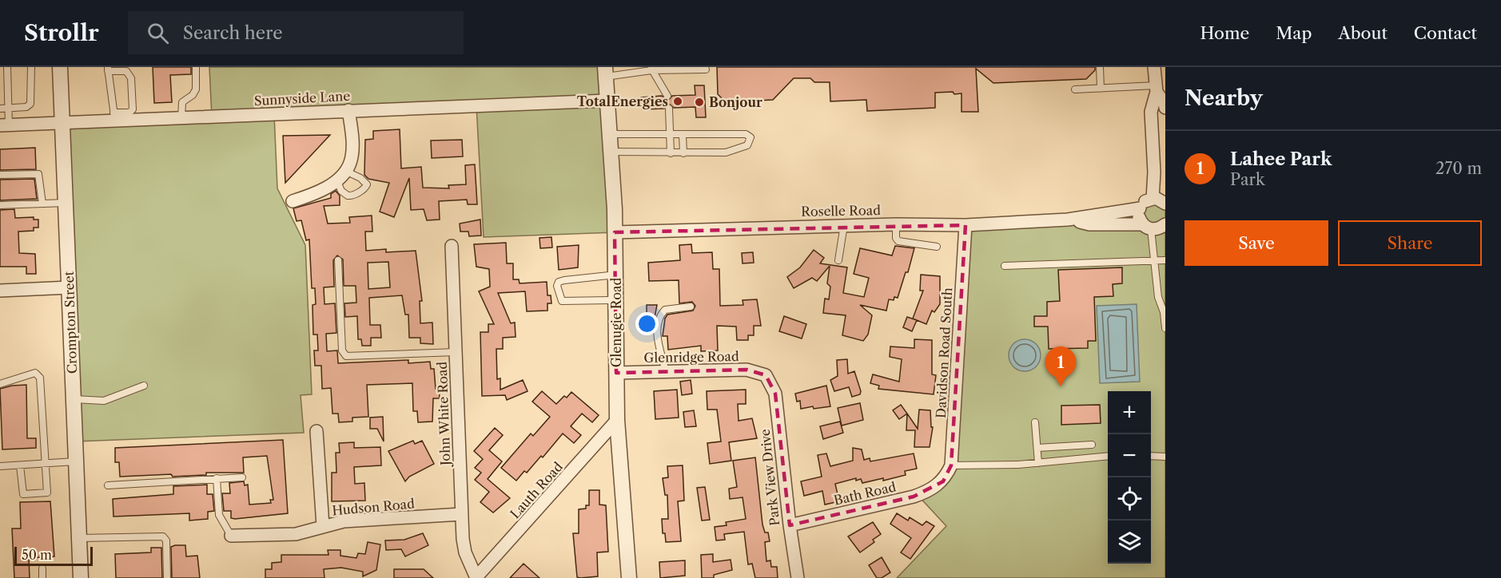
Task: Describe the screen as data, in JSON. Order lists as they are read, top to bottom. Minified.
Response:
{"streets":{"street":["Sunnyside Lane","Roselle Road","Crompton Street","Glenugie Road","Davidson Road South","Glenridge Road","John White Road","Park View Drive","Lauth Road","Bath Road","Hudson Road"]},"crossings":[["Sunnyside Lane","Crompton Street"],["Sunnyside Lane","Glenugie Road"],["Roselle Road","Glenugie Road"],["Roselle Road","Davidson Road South"],["Glenugie Road","Glenridge Road"],["Glenugie Road","Lauth Road"],["Davidson Road South","Bath Road"],["Glenridge Road","Park View Drive"],["John White Road","Lauth Road"],["John White Road","Hudson Road"],["Park View Drive","Bath Road"]],"places":["TotalEnergies","Bonjour"],"scale_bar":"50 m","page":{"header":"Strollr","search":"Search here","nav":["Home","Map","About","Contact"],"heading":"Nearby","list":[{"mark":"1","name":"Lahee Park","note":"Park","value":"270 m"}],"buttons":["Save","Share"],"pins":"1","map_buttons":["+","−"],"scale":"50 m"}}
